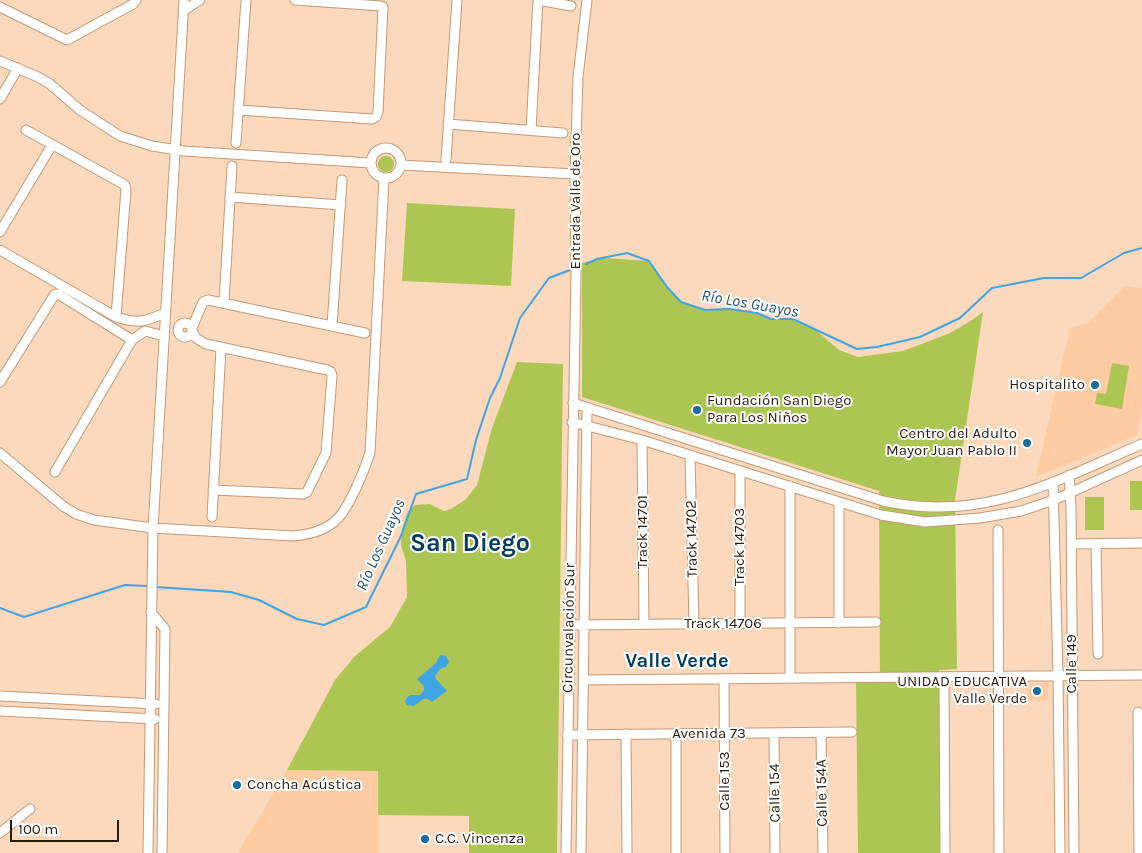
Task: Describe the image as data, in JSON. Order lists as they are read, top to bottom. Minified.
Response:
{"streets":{"street":["Entrada Valle de Oro","Track 14701","Track 14702","Track 14703","Track 14706","Circunvalación Sur","Calle 149","Avenida 73","Calle 153","Calle 154","Calle 154A"]},"crossings":[["Entrada Valle de Oro","Circunvalación Sur"],["Track 14701","Track 14706"],["Track 14702","Track 14706"],["Track 14703","Track 14706"],["Track 14706","Circunvalación Sur"],["Circunvalación Sur","Avenida 73"],["Avenida 73","Calle 153"],["Avenida 73","Calle 154"],["Avenida 73","Calle 154A"]],"districts":["San Diego","Valle Verde"],"water":["Río Los Guayos"],"places":["Hospitalito","Fundación San Diego Para Los Niños","Centro del Adulto Mayor Juan Pablo II","UNIDAD EDUCATIVA Valle Verde","Concha Acústica","C.C. Vincenza"],"scale_bar":"100 m"}
